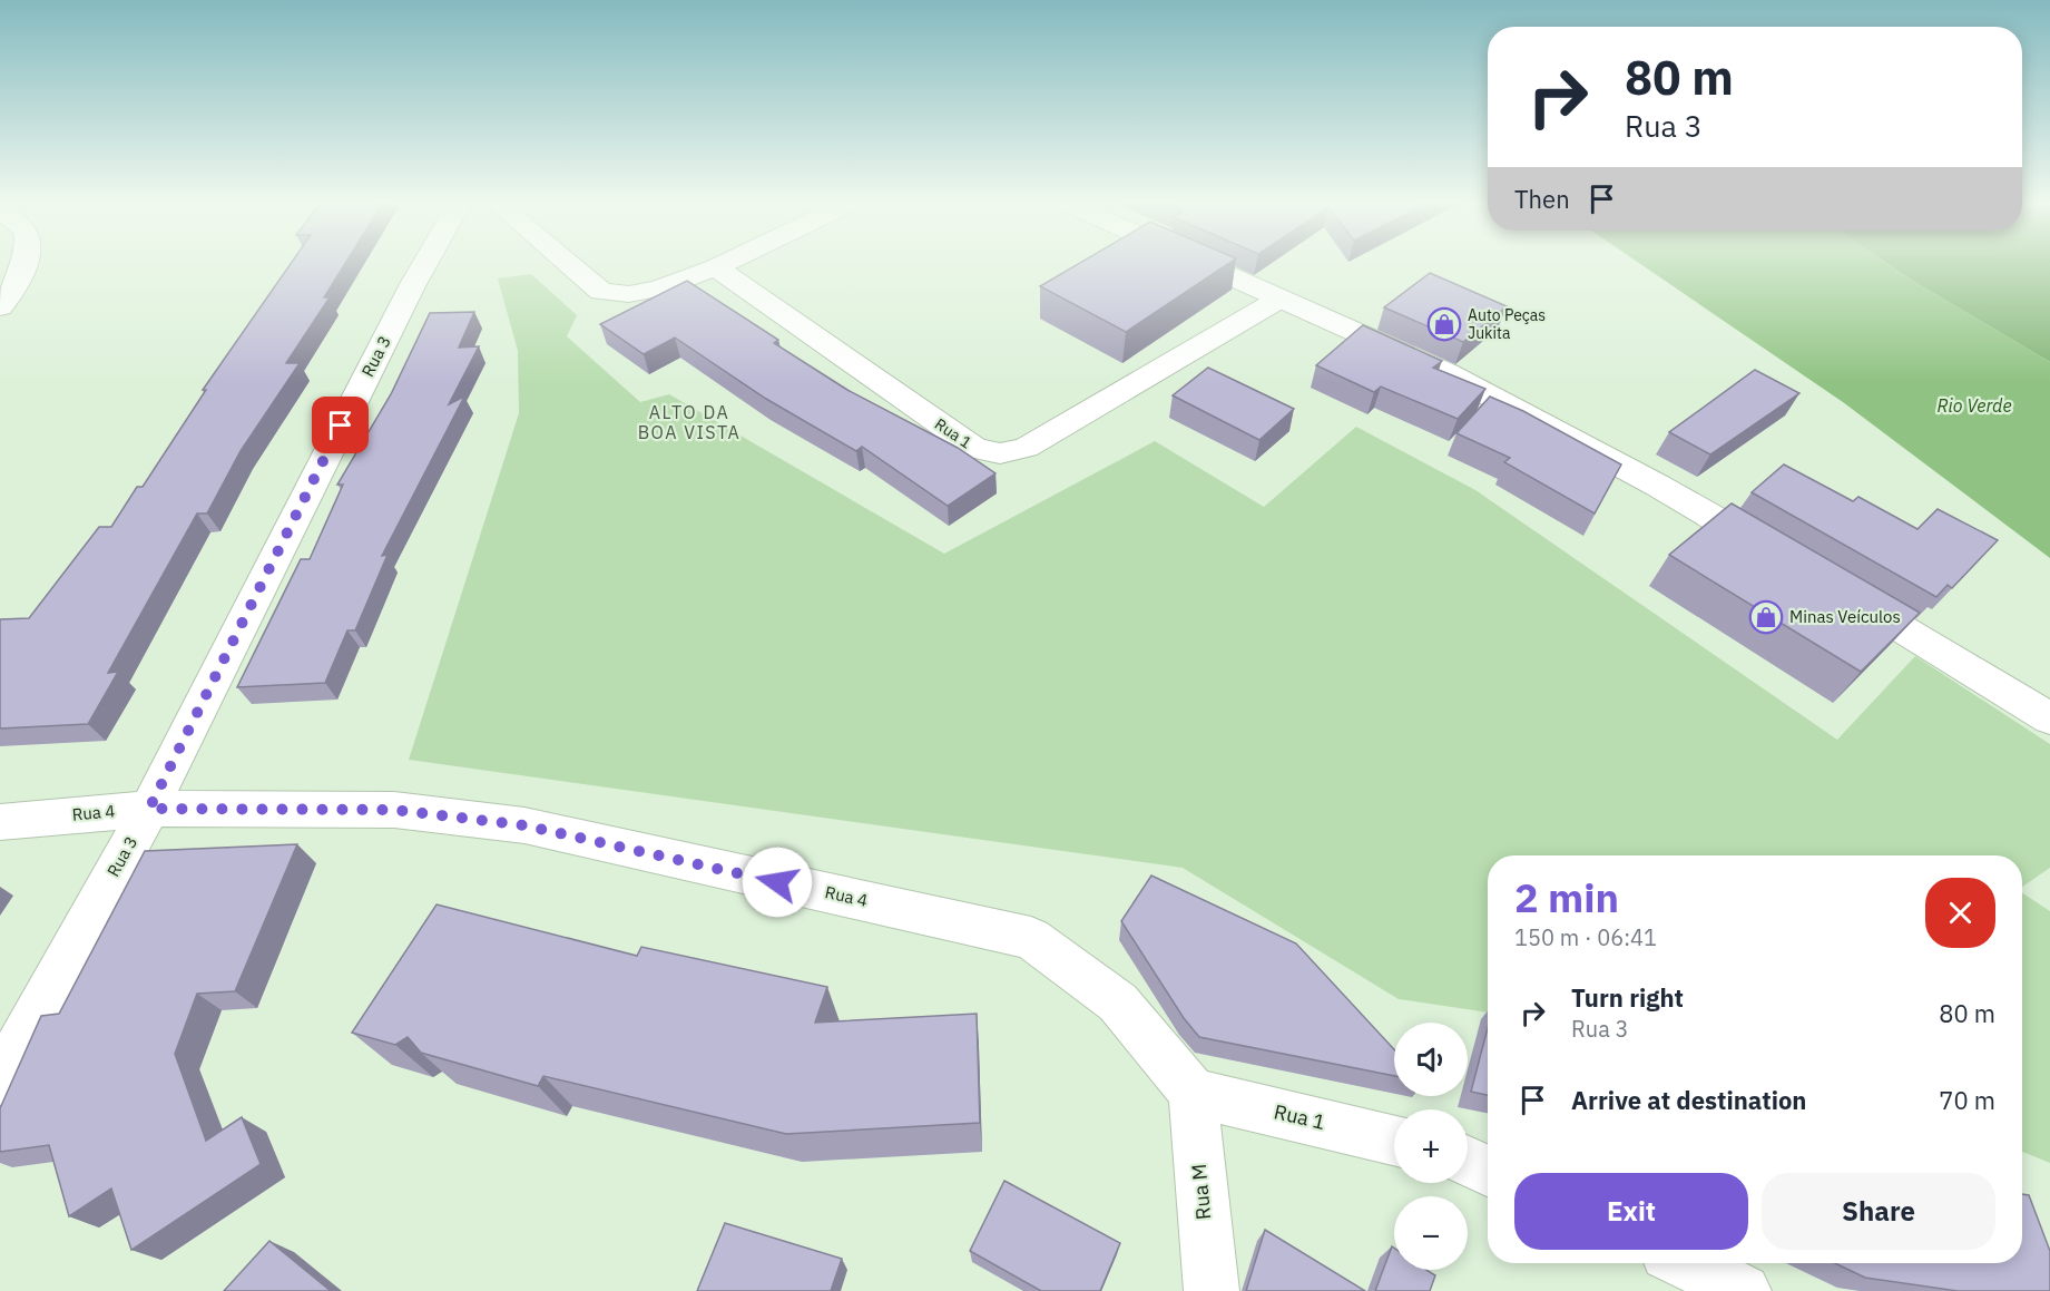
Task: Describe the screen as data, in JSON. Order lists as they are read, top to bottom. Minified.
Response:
{"streets":{"street":["Rua 3","Rua 1","Rua 4","Rua M"]},"crossings":[["Rua 3","Rua 4"],["Rua 1","Rua 4"],["Rua 1","Rua M"],["Rua 4","Rua M"]],"districts":["ALTO DA BOA VISTA"],"water":["Rio Verde"],"places":{"shop":["Auto Peças Jukita","Minas Veículos"]},"page":{"turn":["80 m","Rua 3"],"then":"Then","heading":["2 min","150 m · 06:41"],"list":[{"name":"Turn right","note":"Rua 3","value":"80 m"},{"name":"Arrive at destination","value":"70 m"}],"map_buttons":["+","−"],"buttons":["Exit","Share"]}}
